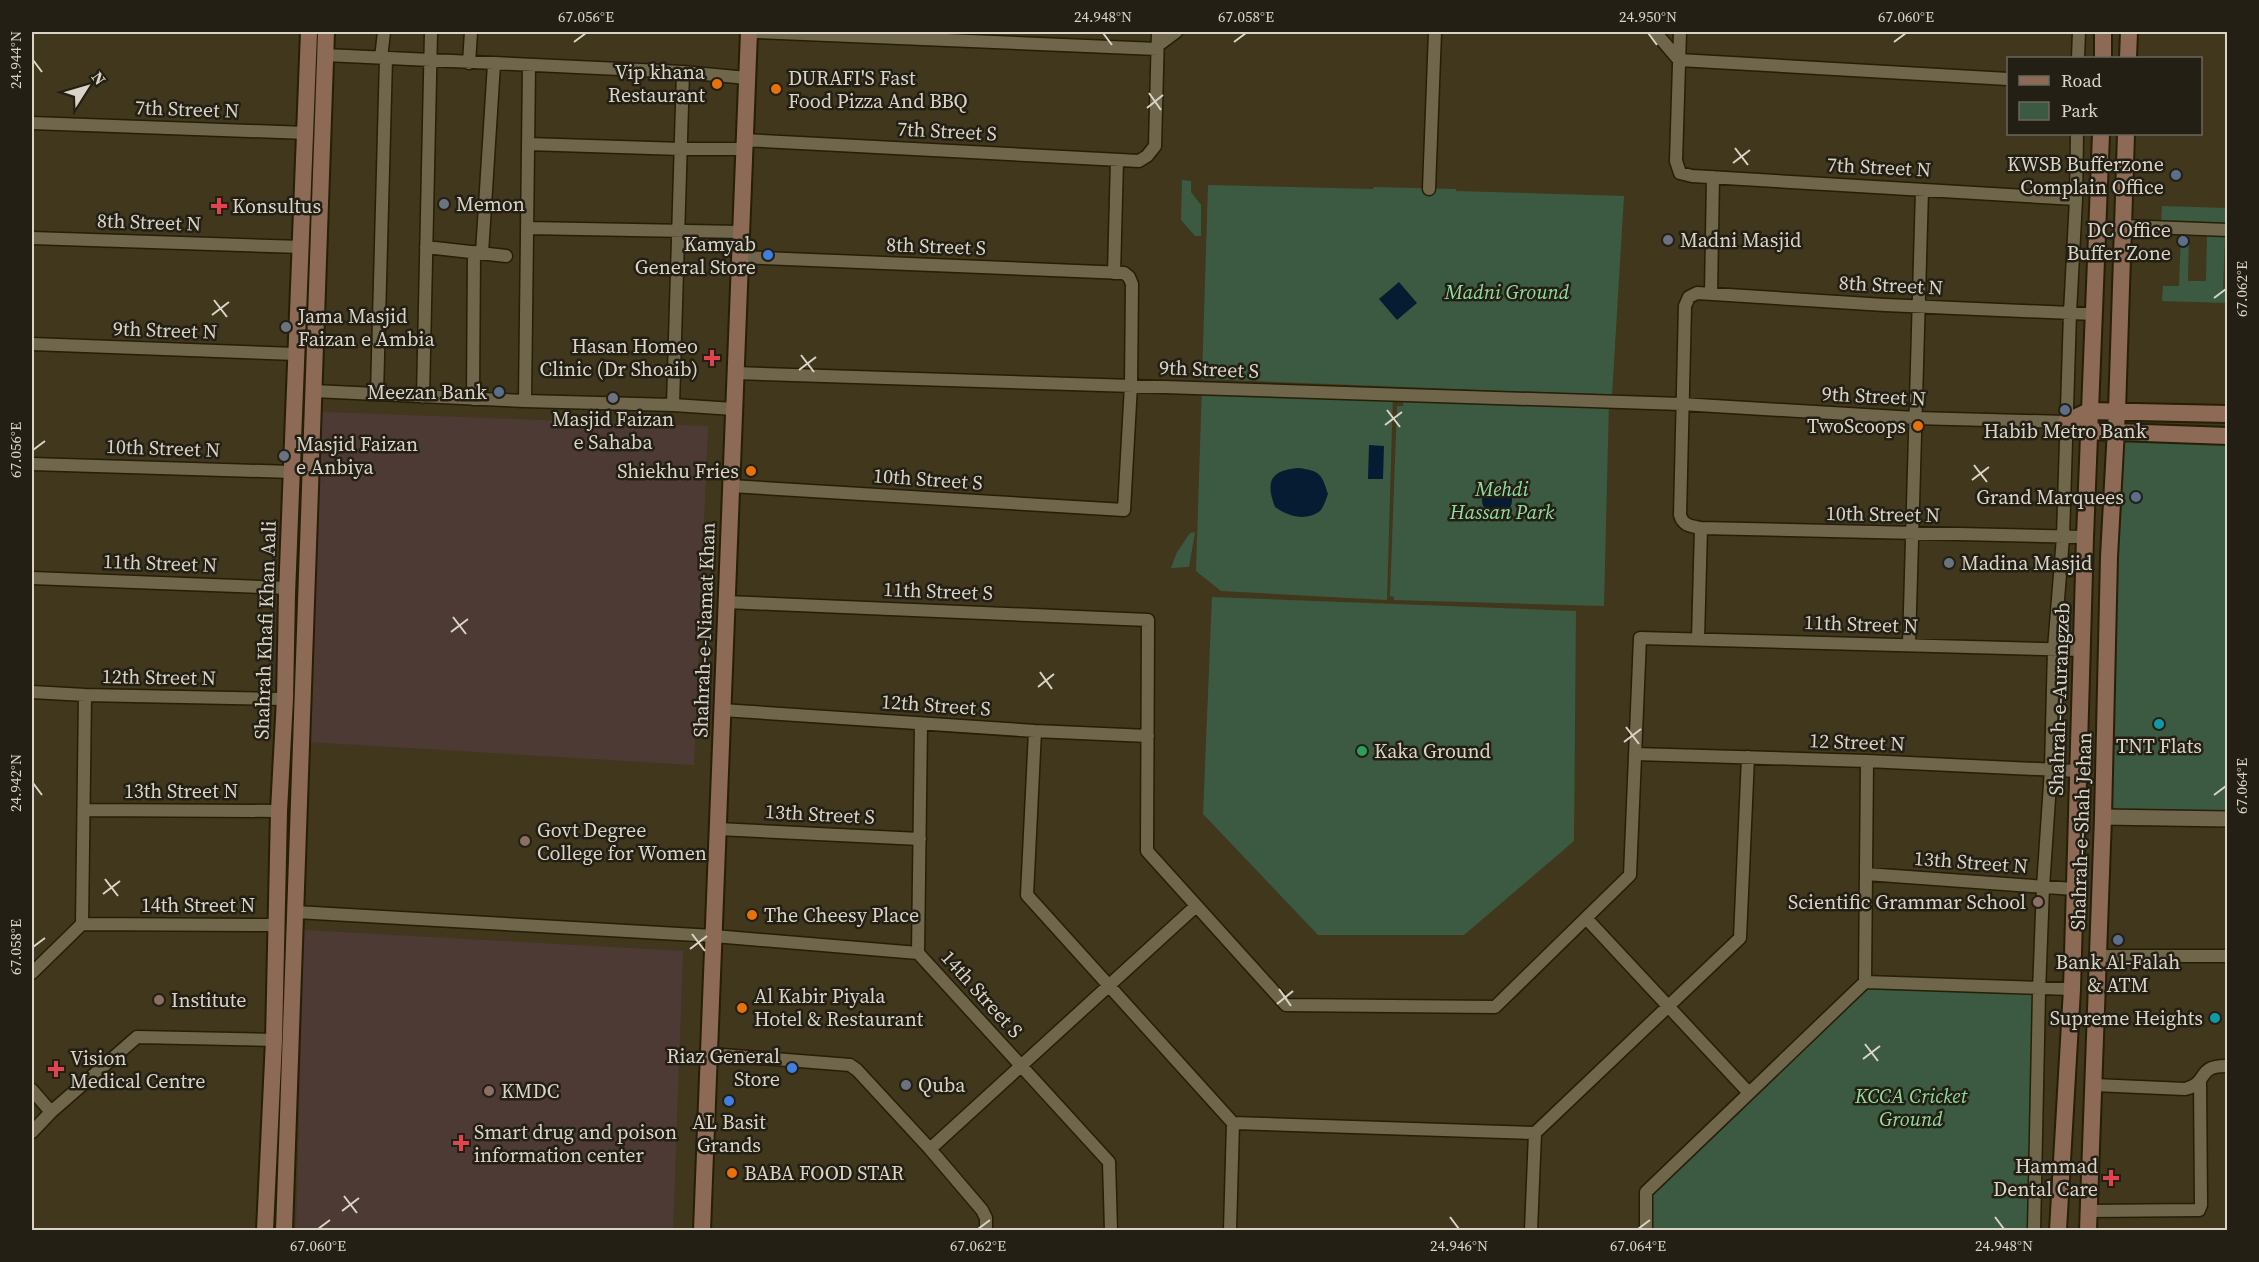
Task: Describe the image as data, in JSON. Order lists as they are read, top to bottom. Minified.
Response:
{"streets":{"main road":["Shahrah Khafi Khan Aali","Shahrah-e-Niamat Khan","Shahrah-e-Aurangzeb","Shahrah-e-Shah Jehan"],"street":["7th Street N","7th Street S","8th Street N","8th Street S","9th Street N","9th Street S","10th Street N","10th Street S","11th Street N","11th Street S","12th Street N","12th Street S","12 Street N","13th Street N","13th Street S","14th Street N","14th Street S"]},"crossings":[["7th Street N","Shahrah Khafi Khan Aali"],["7th Street S","Shahrah-e-Niamat Khan"],["8th Street N","9th Street N"],["8th Street N","9th Street S"],["8th Street N","10th Street N"],["8th Street N","Shahrah Khafi Khan Aali"],["8th Street N","Shahrah-e-Aurangzeb"],["8th Street S","9th Street S"],["8th Street S","10th Street S"],["8th Street S","Shahrah-e-Niamat Khan"],["9th Street N","9th Street S"],["9th Street N","10th Street N"],["9th Street N","Shahrah Khafi Khan Aali"],["9th Street S","10th Street N"],["9th Street S","10th Street S"],["9th Street S","Shahrah-e-Niamat Khan"],["10th Street N","Shahrah Khafi Khan Aali"],["10th Street N","Shahrah-e-Aurangzeb"],["10th Street S","Shahrah-e-Niamat Khan"],["11th Street N","Shahrah Khafi Khan Aali"],["11th Street N","Shahrah-e-Aurangzeb"],["11th Street N","12 Street N"],["11th Street S","Shahrah-e-Niamat Khan"],["11th Street S","12th Street S"],["Shahrah Khafi Khan Aali","12th Street N"],["Shahrah Khafi Khan Aali","13th Street N"],["Shahrah Khafi Khan Aali","14th Street N"],["Shahrah Khafi Khan Aali","14th Street S"],["Shahrah-e-Niamat Khan","12th Street S"],["Shahrah-e-Niamat Khan","13th Street S"],["Shahrah-e-Niamat Khan","14th Street S"],["Shahrah-e-Aurangzeb","12 Street N"],["Shahrah-e-Aurangzeb","13th Street N"]],"parks":["Madni Ground","Mehdi Hassan Park","KCCA Cricket Ground"],"places":{"other":["Vip khana Restaurant","DURAFI'S Fast Food Pizza And BBQ","KWSB Bufferzone Complain Office","Memon","Madni Masjid","DC Office Buffer Zone","Kamyab General Store","Jama Masjid Faizan e Ambia","Meezan Bank","Masjid Faizan e Sahaba","Habib Metro Bank","TwoScoops","Masjid Faizan e Anbiya","Shiekhu Fries","Grand Marquees","Madina Masjid","TNT Flats","Kaka Ground","Govt Degree College for Women","Scientific Grammar School","The Cheesy Place","Bank Al-Falah & ATM","Institute","Al Kabir Piyala Hotel & Restaurant","Supreme Heights","Riaz General Store","Quba","KMDC","AL Basit Grands","BABA FOOD STAR"],"health":["Konsultus","Hasan Homeo Clinic (Dr Shoaib)","Vision Medical Centre","Smart drug and poison information center","Hammad Dental Care"]},"legend":["Road","Park"],"north":"top right","coordinates":["67.056°E","24.948°N","67.058°E","24.950°N","67.060°E","24.944°N","67.062°E","24.942°N","67.064°E","24.946°N"]}
